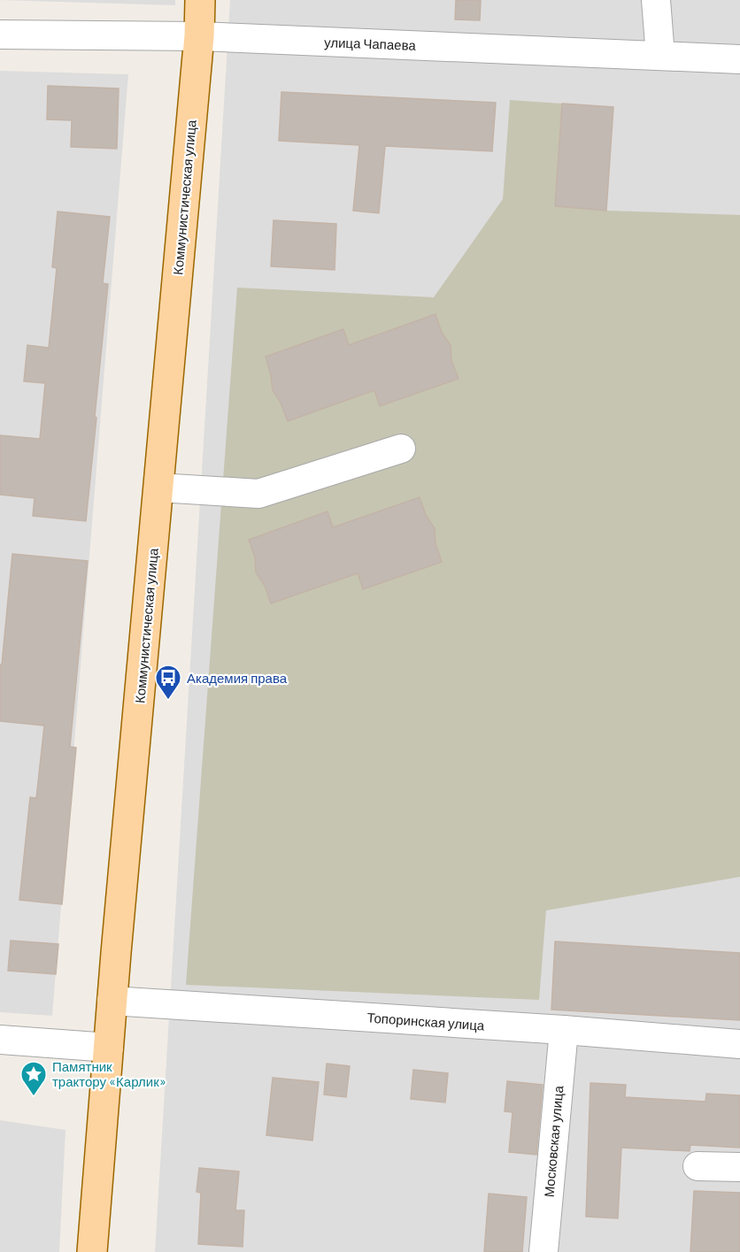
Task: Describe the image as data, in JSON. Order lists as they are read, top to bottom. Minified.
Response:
{"streets":{"main road":["Коммунистическая улица"],"street":["улица Чапаева","Топоринская улица","Московская улица"]},"crossings":[["улица Чапаева","Коммунистическая улица"],["Коммунистическая улица","Топоринская улица"],["Топоринская улица","Московская улица"]],"places":{"bus stop":["Академия права"],"place":["Памятник трактору «Карлик»"]}}
